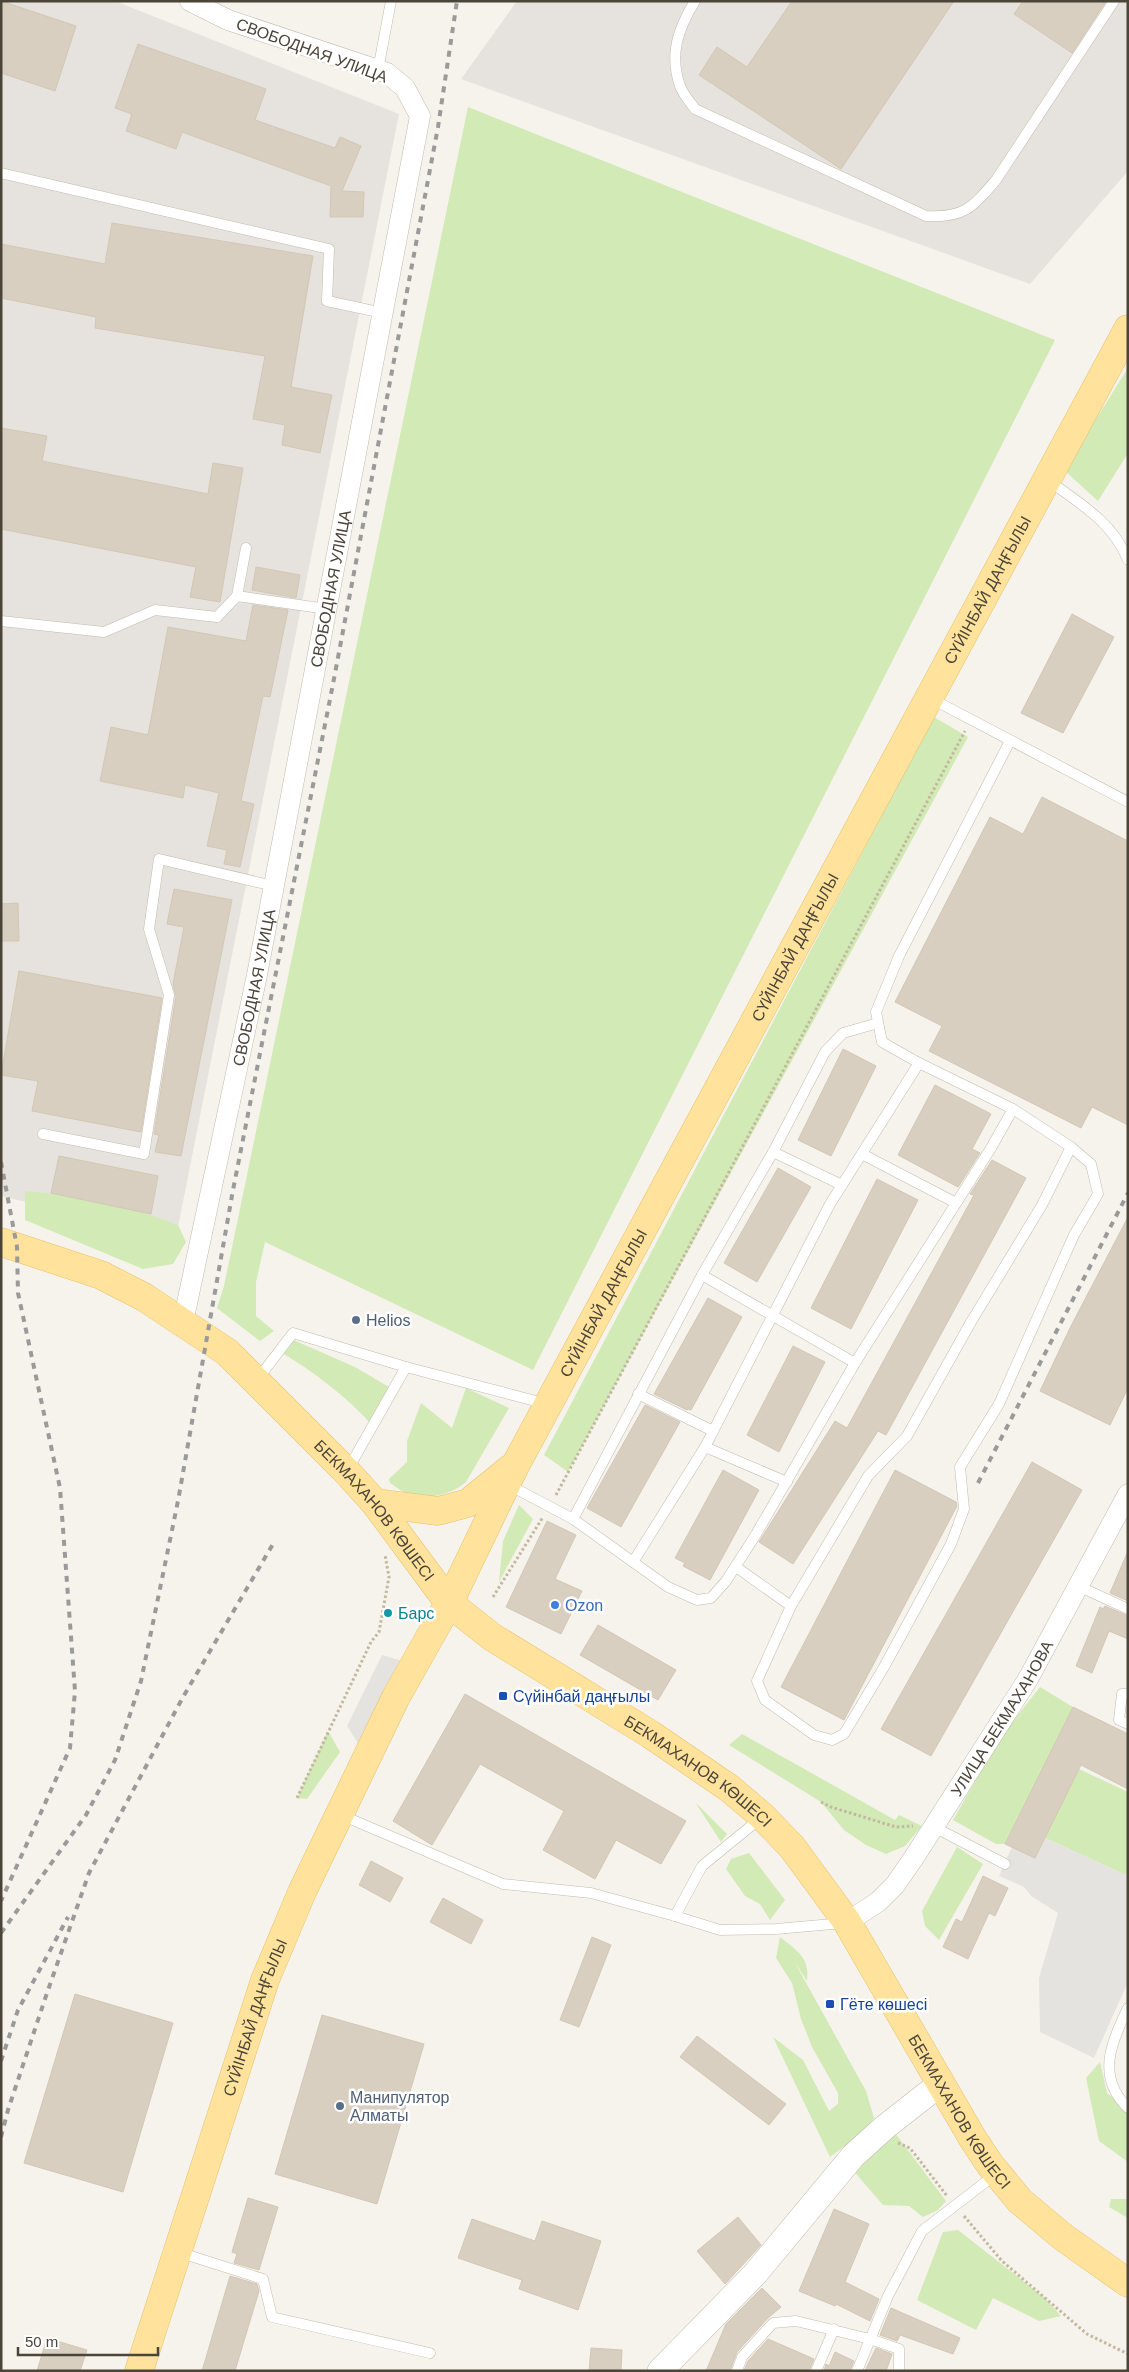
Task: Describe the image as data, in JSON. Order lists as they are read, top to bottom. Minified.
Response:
{"streets":{"main road":["СҮЙІНБАЙ ДАҢҒЫЛЫ","БЕКМАХАНОВ КӨШЕСІ"],"street":["СВОБОДНАЯ УЛИЦА","УЛИЦА БЕКМАХАНОВА"]},"crossings":[["СВОБОДНАЯ УЛИЦА","БЕКМАХАНОВ КӨШЕСІ"],["СҮЙІНБАЙ ДАҢҒЫЛЫ","БЕКМАХАНОВ КӨШЕСІ"],["БЕКМАХАНОВ КӨШЕСІ","УЛИЦА БЕКМАХАНОВА"]],"places":{"other":["Helios","Ozon","Барс","Манипулятор Алматы"],"transit":["Сүйінбай даңғылы","Гёте көшесі"]},"scale_bar":"50 m"}
